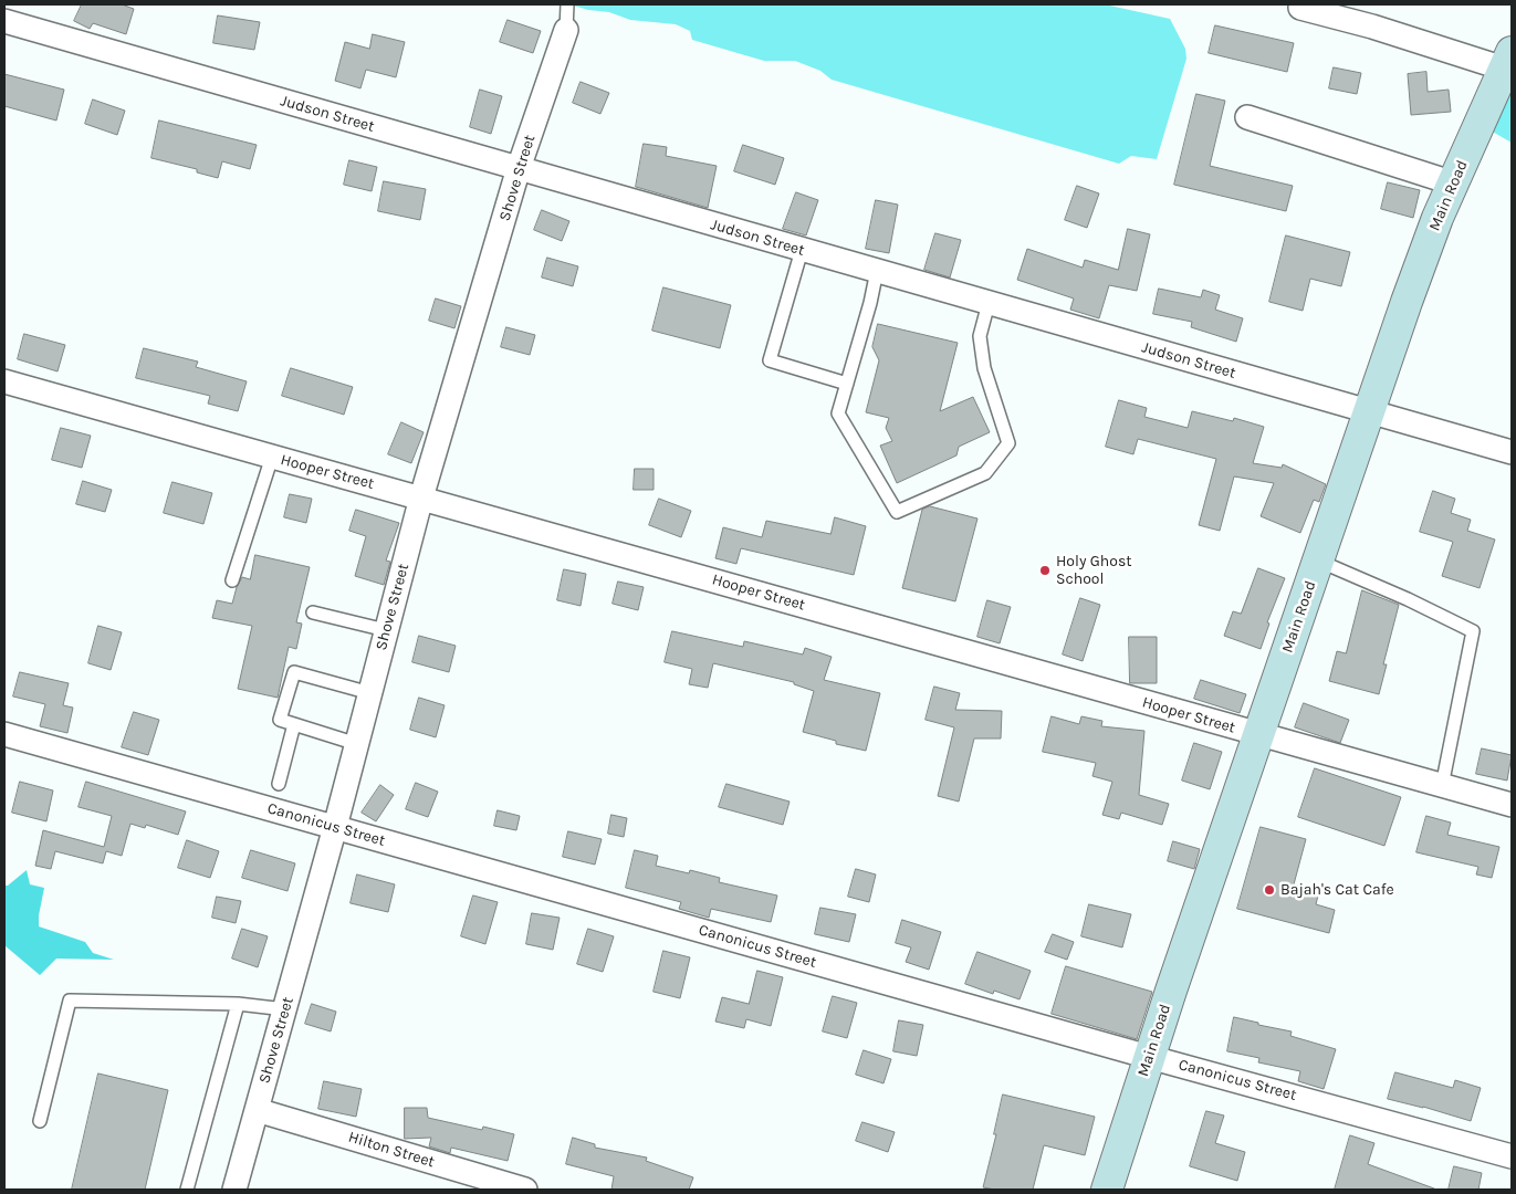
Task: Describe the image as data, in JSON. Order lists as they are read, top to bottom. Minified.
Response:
{"streets":{"main road":["Main Road"],"street":["Judson Street","Shove Street","Hooper Street","Canonicus Street","Hilton Street"]},"crossings":[["Judson Street","Shove Street"],["Judson Street","Main Road"],["Shove Street","Hooper Street"],["Shove Street","Canonicus Street"],["Shove Street","Hilton Street"],["Main Road","Hooper Street"],["Main Road","Canonicus Street"]],"places":["Holy Ghost School","Bajah's Cat Cafe"]}
